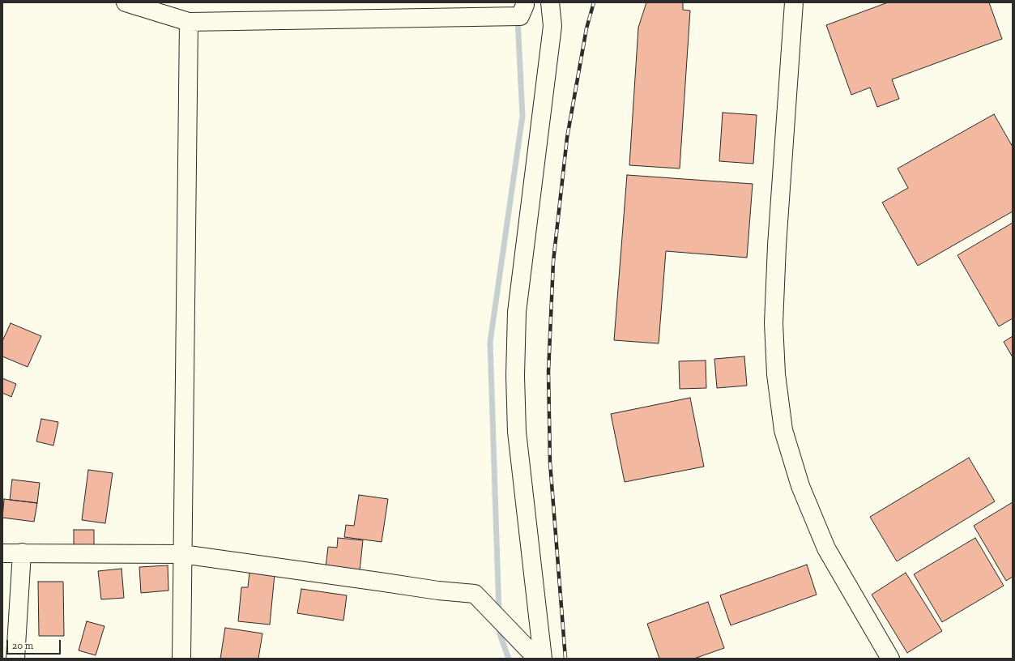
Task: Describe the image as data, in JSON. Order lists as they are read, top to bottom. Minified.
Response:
{"scale_bar":"20 m"}
